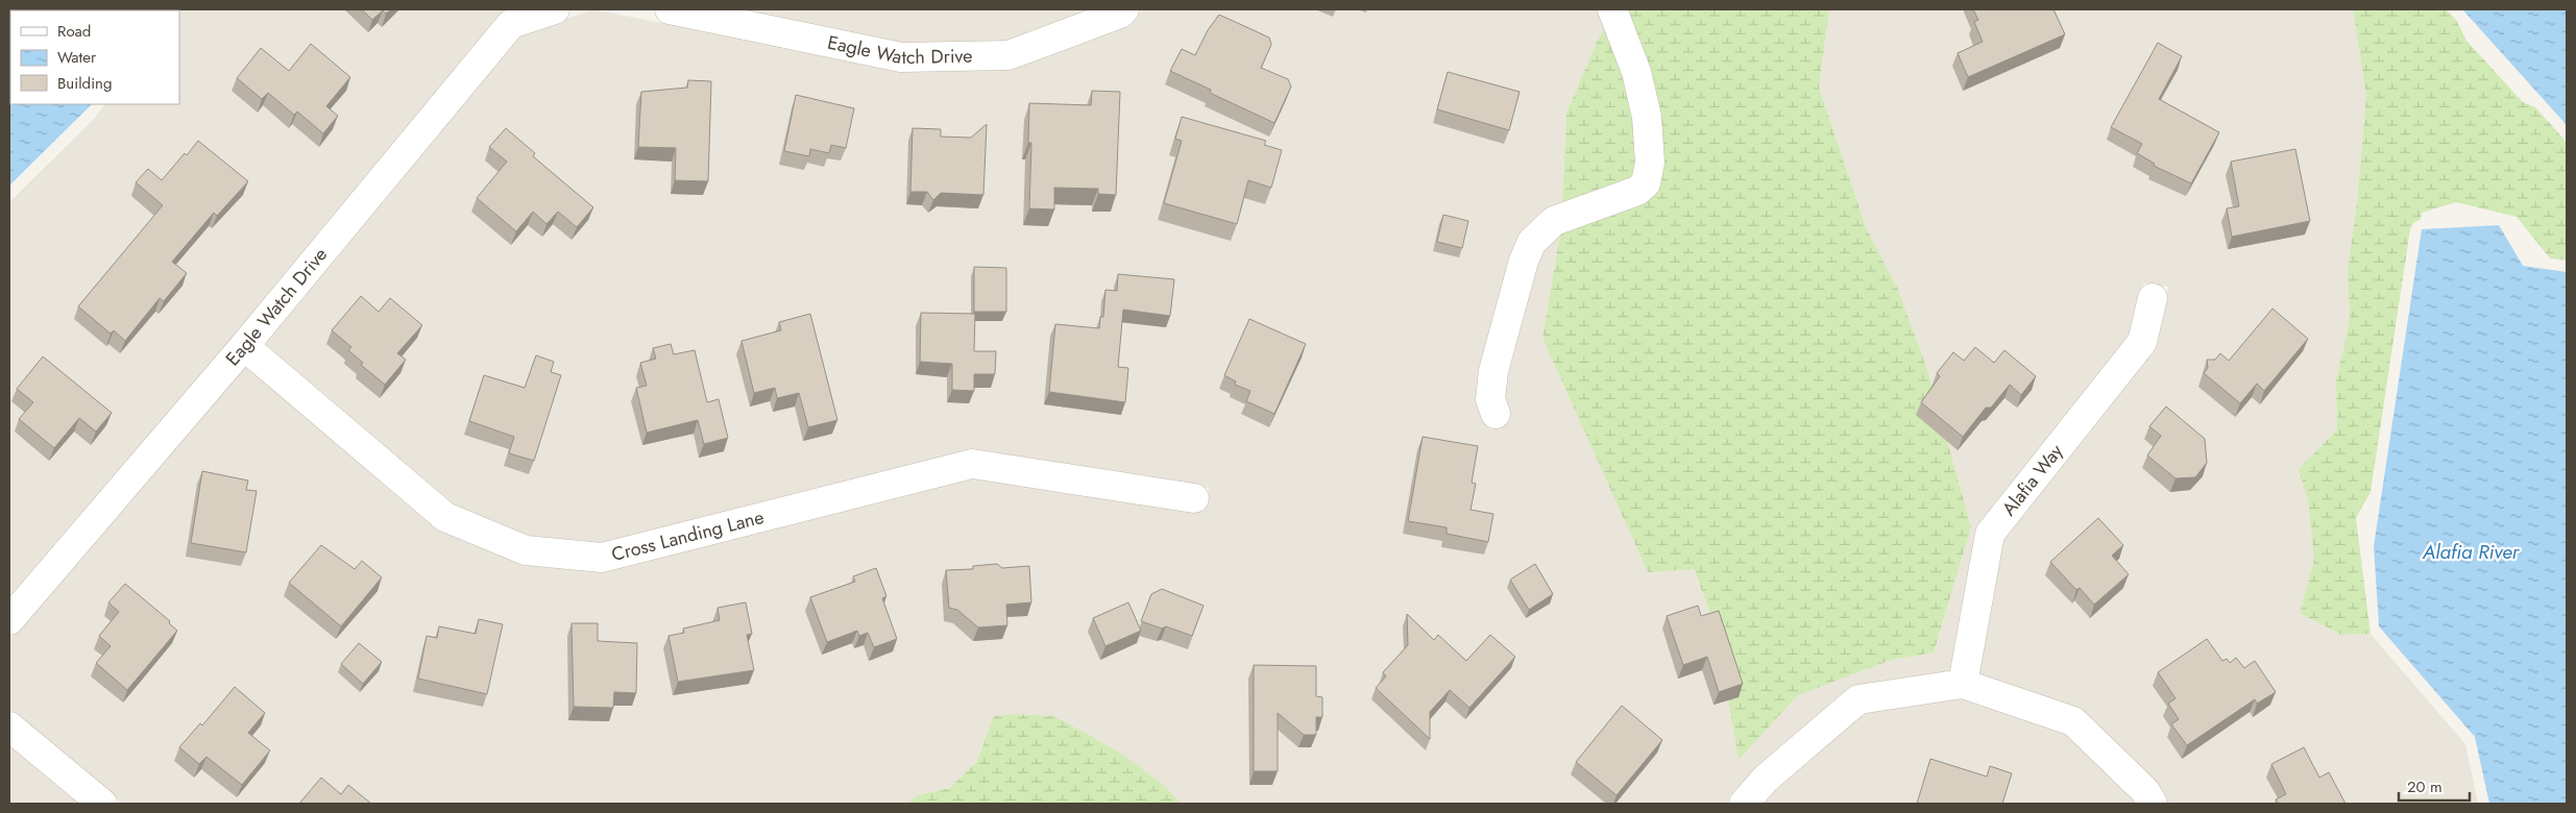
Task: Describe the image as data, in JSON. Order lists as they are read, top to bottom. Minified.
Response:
{"streets":{"street":["Eagle Watch Drive","Alafia Way","Cross Landing Lane"]},"crossings":[["Eagle Watch Drive","Cross Landing Lane"]],"water":["Alafia River"],"legend":["Road","Water","Building"],"scale_bar":"20 m"}
